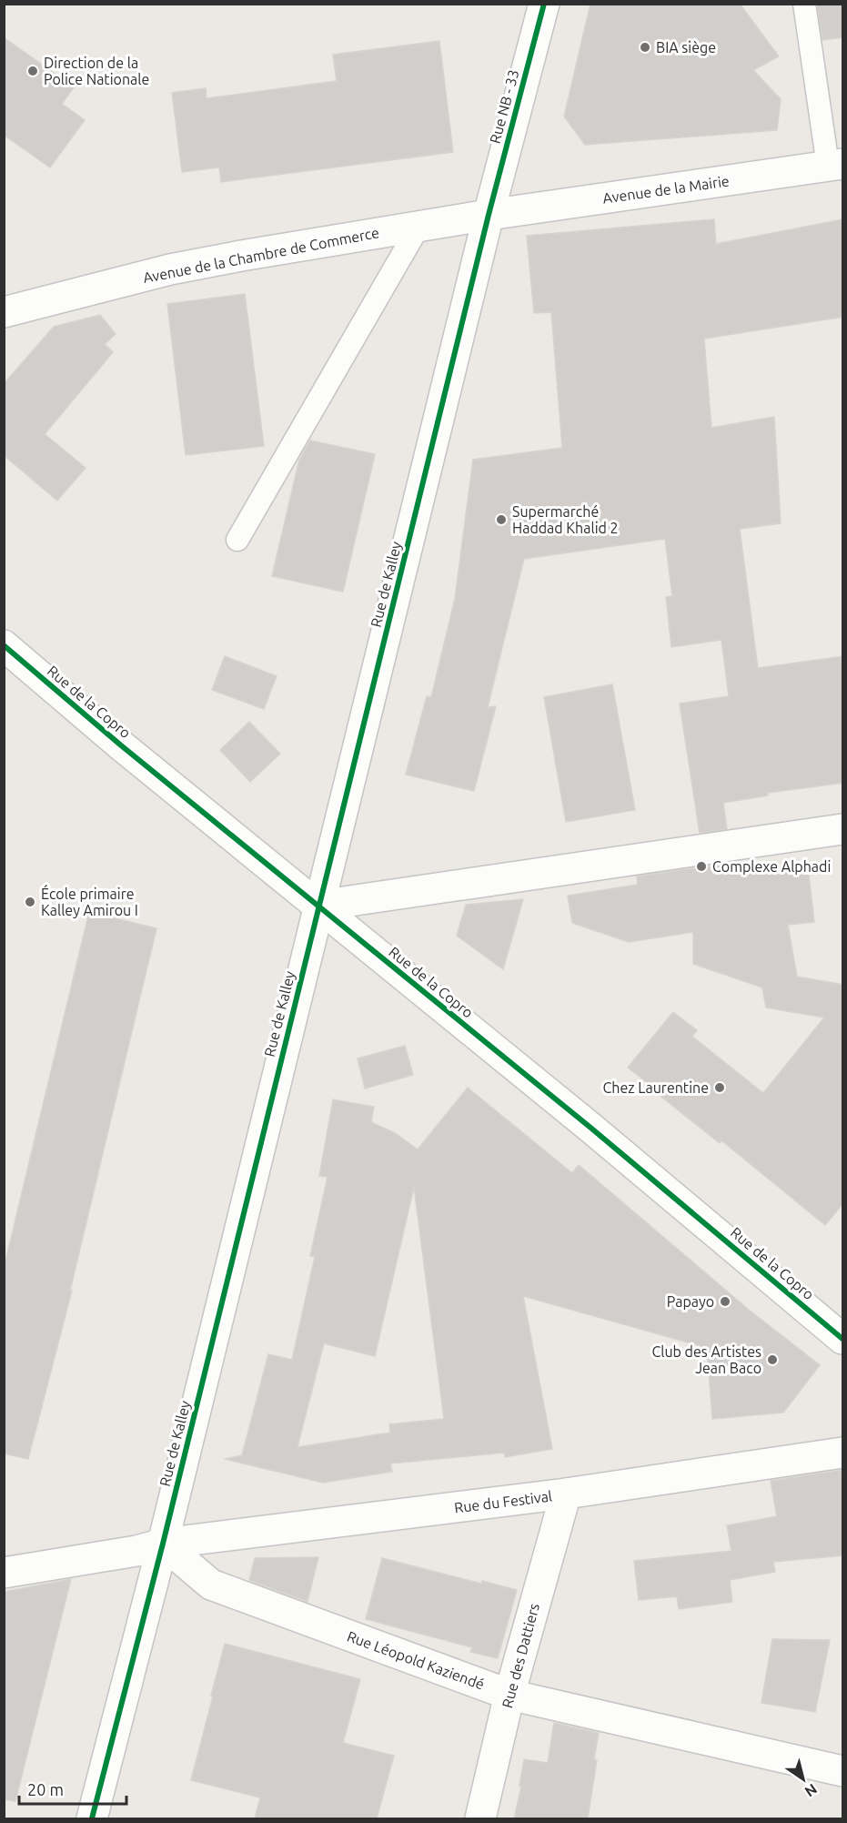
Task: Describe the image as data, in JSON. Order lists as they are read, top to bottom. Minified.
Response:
{"streets":{"street":["Rue NB - 33","Avenue de la Mairie","Avenue de la Chambre de Commerce","Rue de Kalley","Rue de la Copro","Rue du Festival","Rue des Dattiers","Rue Léopold Kaziendé"]},"crossings":[["Rue NB - 33","Avenue de la Mairie"],["Rue NB - 33","Avenue de la Chambre de Commerce"],["Rue NB - 33","Rue de Kalley"],["Avenue de la Mairie","Avenue de la Chambre de Commerce"],["Avenue de la Mairie","Rue de Kalley"],["Avenue de la Chambre de Commerce","Rue de Kalley"],["Rue de Kalley","Rue de la Copro"],["Rue de Kalley","Rue du Festival"],["Rue de Kalley","Rue Léopold Kaziendé"],["Rue du Festival","Rue des Dattiers"],["Rue du Festival","Rue Léopold Kaziendé"],["Rue des Dattiers","Rue Léopold Kaziendé"]],"places":["BIA siège","Direction de la Police Nationale","Supermarché Haddad Khalid 2","Complexe Alphadi","École primaire Kalley Amirou I","Chez Laurentine","Papayo","Club des Artistes Jean Baco"],"scale_bar":"20 m","north":"bottom right"}
